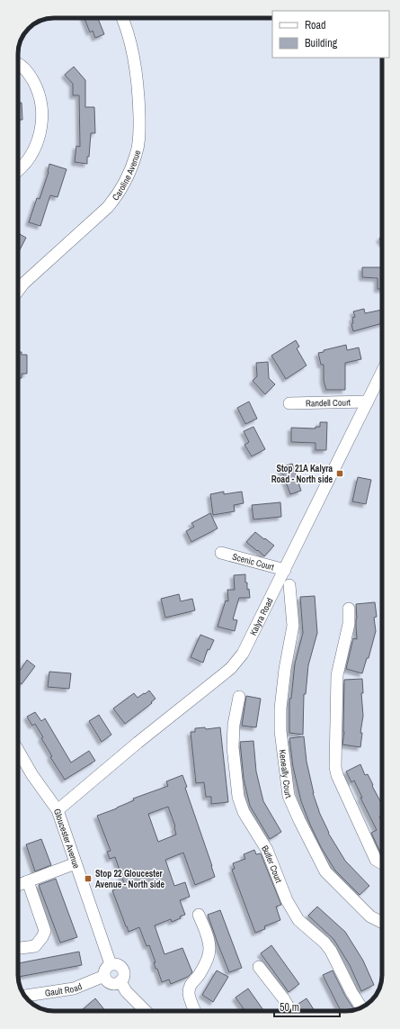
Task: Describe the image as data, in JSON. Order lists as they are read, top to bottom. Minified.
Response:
{"streets":{"street":["Caroline Avenue","Randell Court","Scenic Court","Kalyra Road","Keneally Court","Gloucester Avenue","Butler Court","Gault Road"]},"crossings":[["Randell Court","Kalyra Road"],["Scenic Court","Kalyra Road"],["Kalyra Road","Gloucester Avenue"],["Gloucester Avenue","Gault Road"]],"places":{"transit":["Stop 21A Kalyra Road - North side","Stop 22 Gloucester Avenue - North side"]},"legend":["Road","Building"],"scale_bar":"50 m"}
